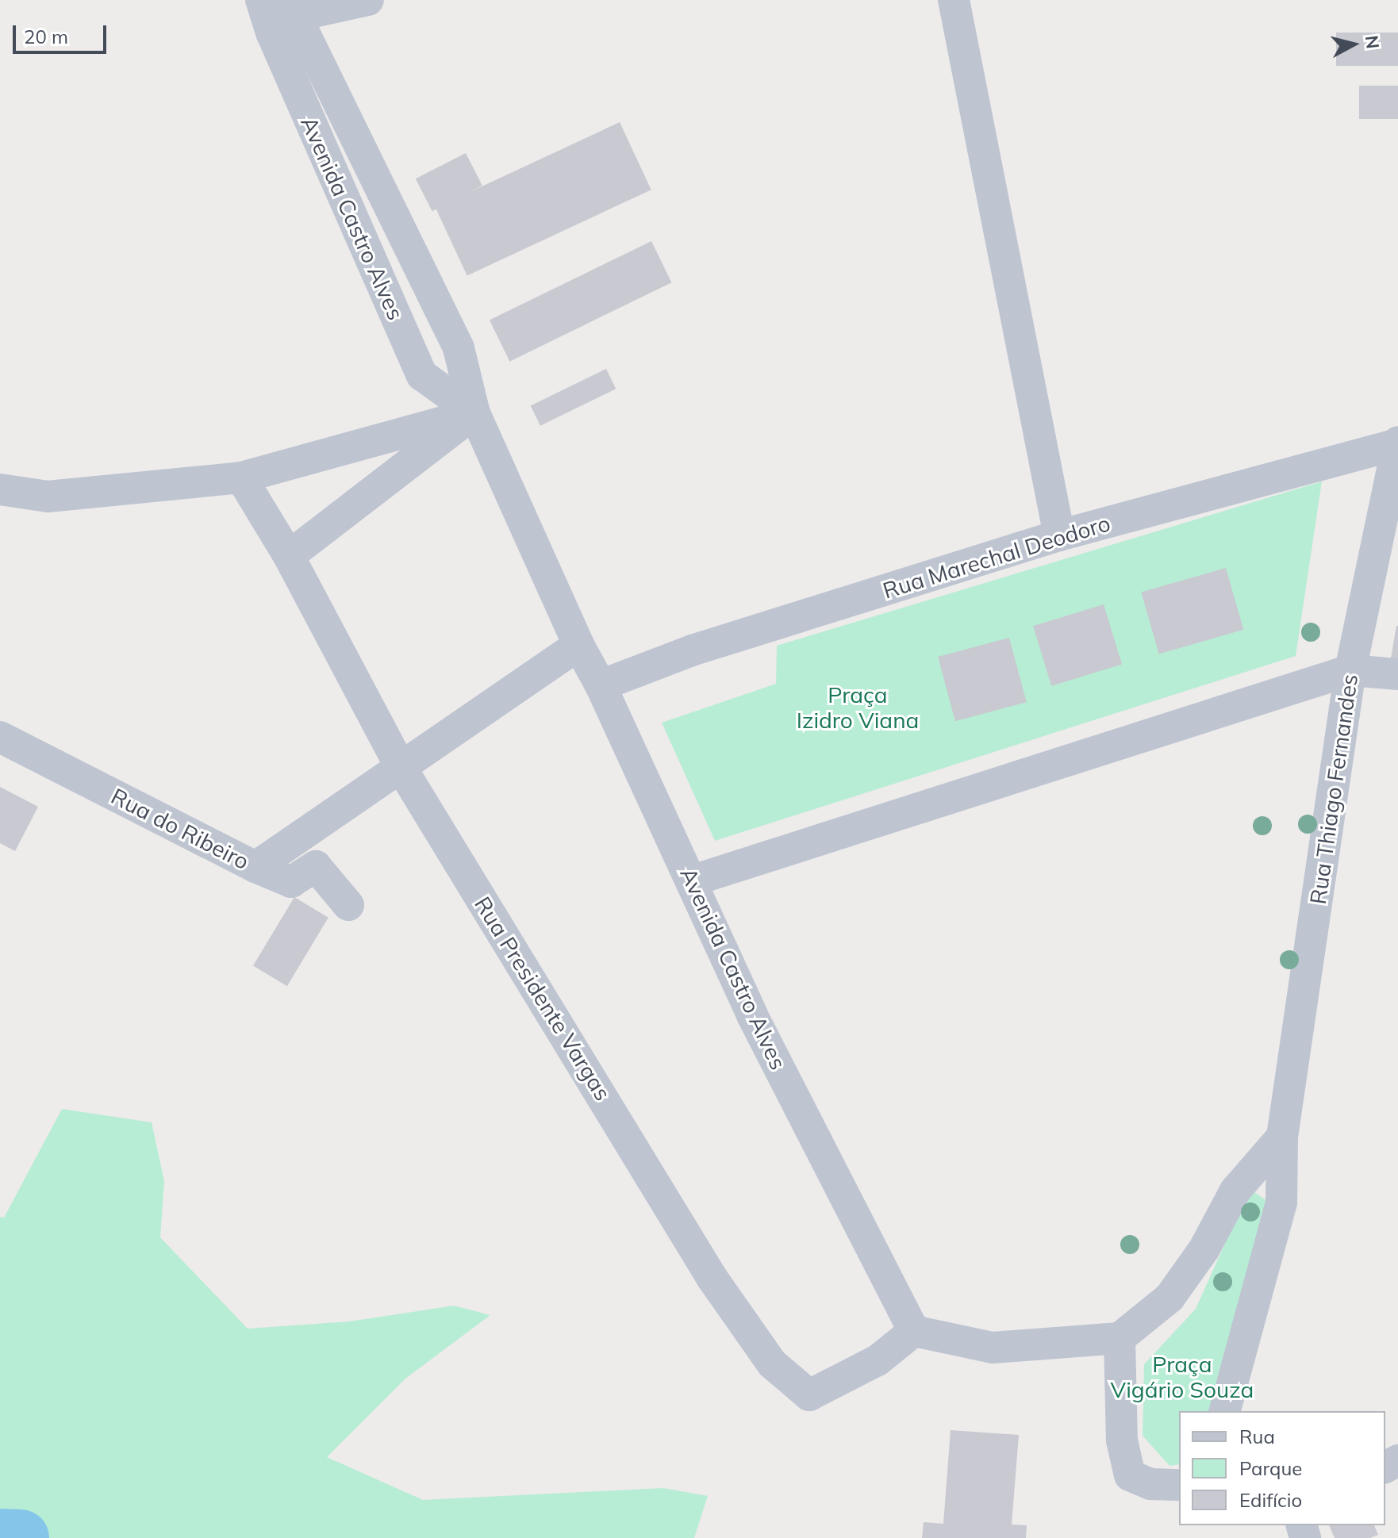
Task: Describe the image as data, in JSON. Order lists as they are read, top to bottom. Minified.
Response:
{"streets":{"street":["Avenida Castro Alves","Rua Marechal Deodoro","Rua Thiago Fernandes","Rua do Ribeiro","Rua Presidente Vargas"]},"crossings":[["Avenida Castro Alves","Rua Marechal Deodoro"],["Avenida Castro Alves","Rua Presidente Vargas"],["Rua Marechal Deodoro","Rua Thiago Fernandes"]],"parks":["Praça Izidro Viana","Praça Vigário Souza"],"legend":["Rua","Parque","Edifício"],"scale_bar":"20 m","north":"right"}
